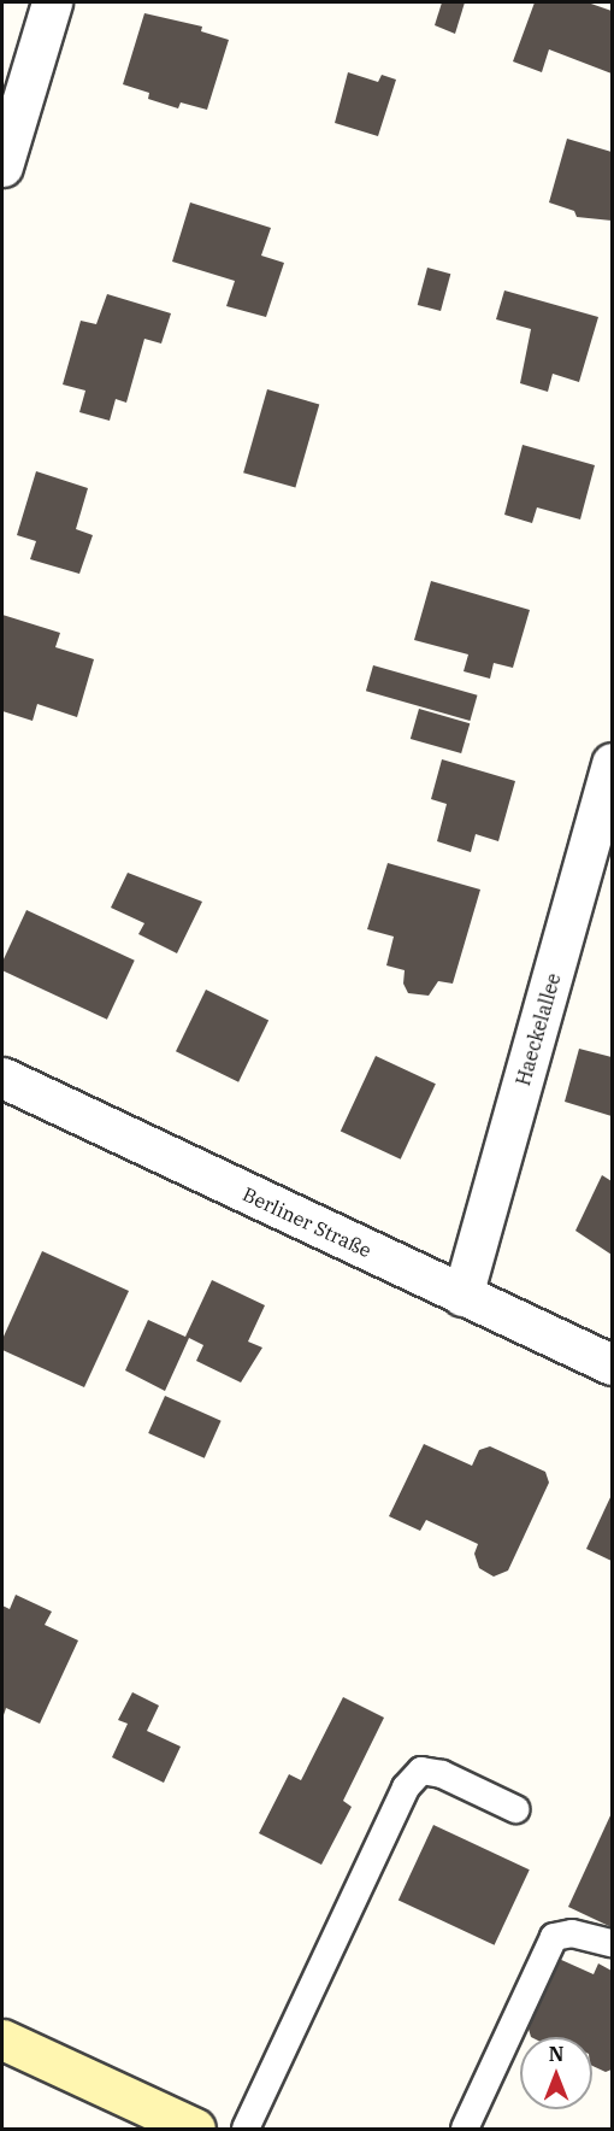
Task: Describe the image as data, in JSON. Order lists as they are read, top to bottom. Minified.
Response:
{"streets":{"street":["Haeckelallee","Berliner Straße"]},"crossings":[["Haeckelallee","Berliner Straße"]],"north":"top"}
